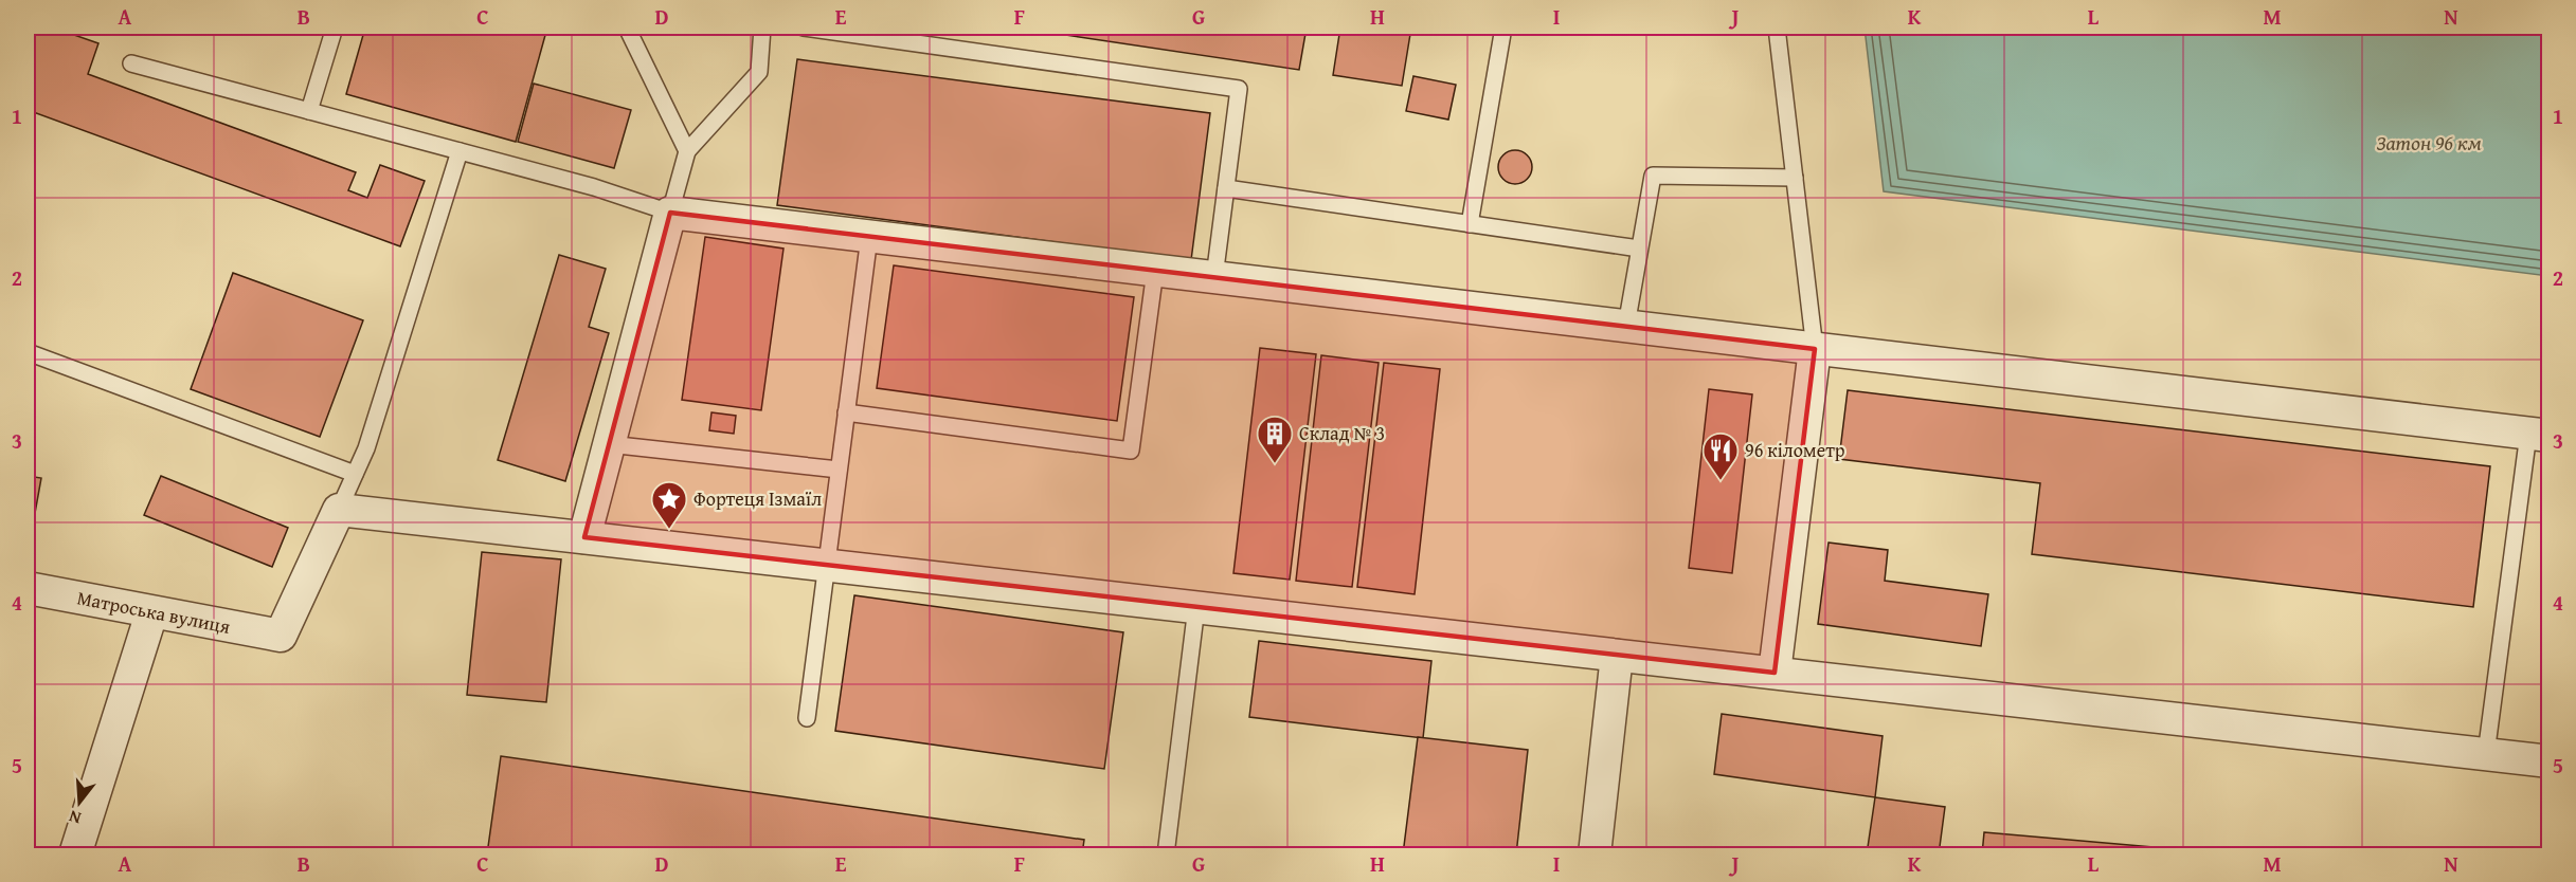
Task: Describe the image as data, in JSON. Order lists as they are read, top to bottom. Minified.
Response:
{"streets":{"street":["Матроська вулиця"]},"water":["Затон 96 км"],"places":{"building":["Склад № 3"],"restaurant":["96 кілометр"],"place":["Фортеця Ізмаїл"]},"north":"bottom","grid":{"columns":["A","B","C","D","E","F","G","H","I","J","K","L","M","N"],"rows":["1","2","3","4","5"]}}
